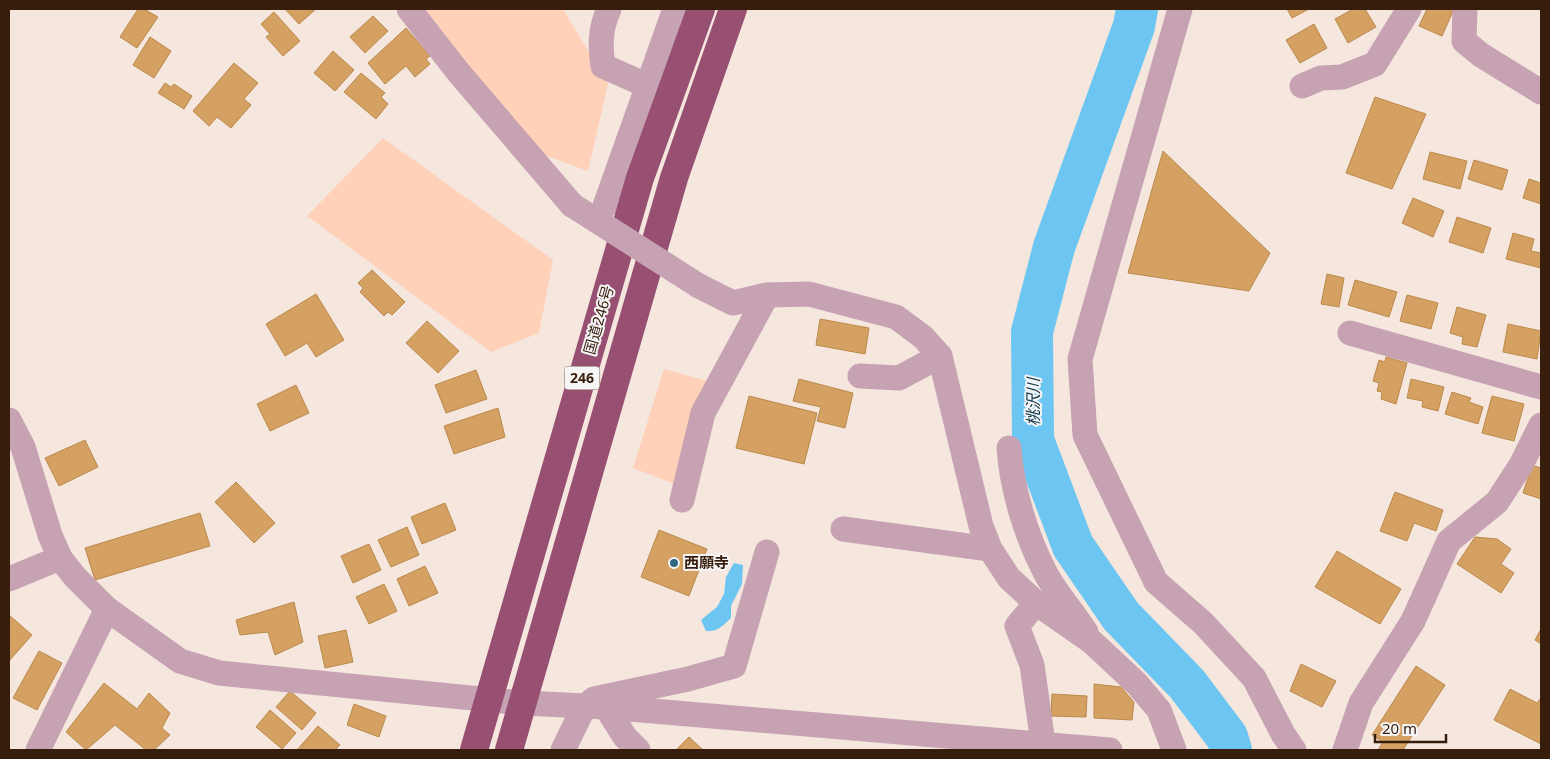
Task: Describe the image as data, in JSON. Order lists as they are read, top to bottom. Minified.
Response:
{"streets":{"highway":["国道246号","246"]},"water":["桃沢川"],"places":["西願寺"],"scale_bar":"20 m"}
